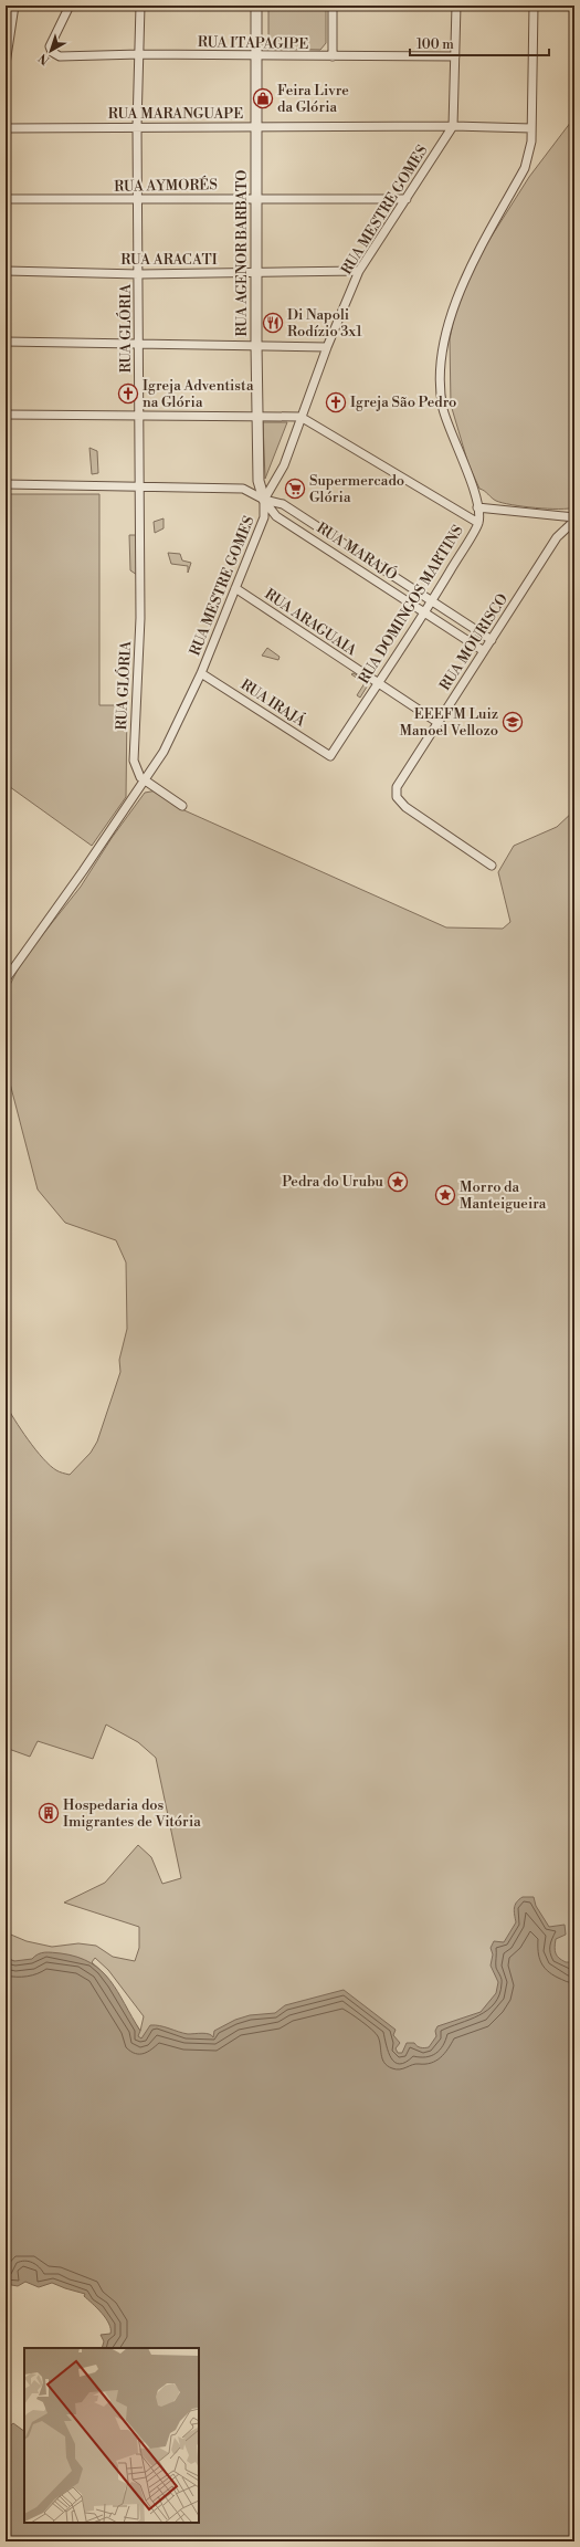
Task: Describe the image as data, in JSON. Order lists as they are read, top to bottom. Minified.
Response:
{"streets":{"street":["RUA ITAPAGIPE","RUA MARANGUAPE","RUA AYMORÉS","RUA MESTRE GOMES","RUA AGENOR BARBATO","RUA ARACATI","RUA GLÓRIA","RUA MARAJÓ","RUA DOMINGOS MARTINS","RUA ARAGUAIA","RUA MOURISCO","RUA IRAJÁ"]},"crossings":[["RUA ITAPAGIPE","RUA AGENOR BARBATO"],["RUA ITAPAGIPE","RUA GLÓRIA"],["RUA MARANGUAPE","RUA MESTRE GOMES"],["RUA MARANGUAPE","RUA AGENOR BARBATO"],["RUA MARANGUAPE","RUA GLÓRIA"],["RUA MARANGUAPE","RUA DOMINGOS MARTINS"],["RUA AYMORÉS","RUA MESTRE GOMES"],["RUA AYMORÉS","RUA AGENOR BARBATO"],["RUA AYMORÉS","RUA GLÓRIA"],["RUA MESTRE GOMES","RUA AGENOR BARBATO"],["RUA MESTRE GOMES","RUA ARACATI"],["RUA MESTRE GOMES","RUA GLÓRIA"],["RUA MESTRE GOMES","RUA MARAJÓ"],["RUA MESTRE GOMES","RUA ARAGUAIA"],["RUA MESTRE GOMES","RUA IRAJÁ"],["RUA AGENOR BARBATO","RUA ARACATI"],["RUA AGENOR BARBATO","RUA MARAJÓ"],["RUA ARACATI","RUA GLÓRIA"],["RUA GLÓRIA","RUA MARAJÓ"],["RUA MARAJÓ","RUA DOMINGOS MARTINS"],["RUA MARAJÓ","RUA MOURISCO"],["RUA DOMINGOS MARTINS","RUA ARAGUAIA"],["RUA DOMINGOS MARTINS","RUA IRAJÁ"],["RUA ARAGUAIA","RUA MOURISCO"]],"places":{"shop":["Feira Livre da Glória"],"restaurant":["Di Napoli Rodízio 3x1"],"church":["Igreja Adventista na Glória","Igreja São Pedro"],"supermarket":["Supermercado Glória"],"school or university":["EEEFM Luiz Manoel Vellozo"],"place":["Pedra do Urubu","Morro da Manteigueira"],"building":["Hospedaria dos Imigrantes de Vitória"]},"scale_bar":"100 m","north":"bottom left"}
